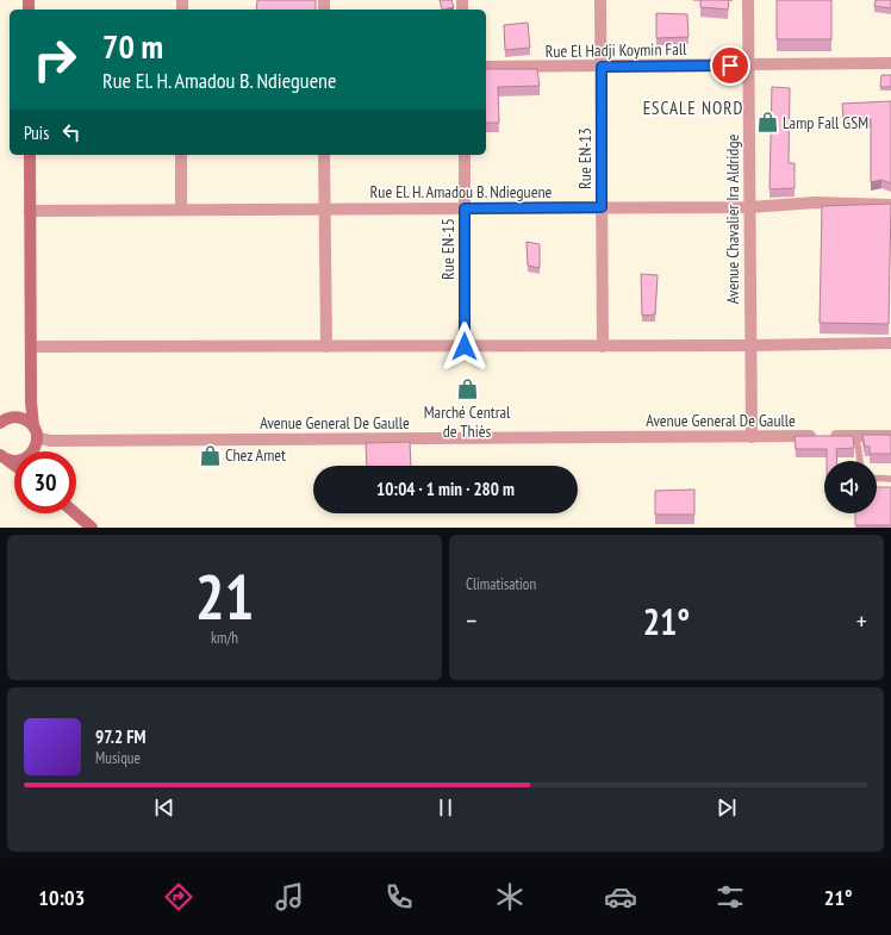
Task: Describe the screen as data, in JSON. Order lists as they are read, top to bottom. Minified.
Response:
{"streets":{"street":["Rue El Hadji Koymin Fall","Rue EN-13","Rue El. H. Amadou B. Ndieguene","Avenue Chavalier Ira Aldridge","Rue EN-15","Avenue General De Gaulle"]},"crossings":[["Rue El Hadji Koymin Fall","Rue EN-13"],["Rue El Hadji Koymin Fall","Avenue Chavalier Ira Aldridge"],["Rue EN-13","Rue El. H. Amadou B. Ndieguene"],["Rue El. H. Amadou B. Ndieguene","Avenue Chavalier Ira Aldridge"],["Rue El. H. Amadou B. Ndieguene","Rue EN-15"],["Avenue Chavalier Ira Aldridge","Avenue General De Gaulle"]],"districts":["ESCALE NORD"],"places":{"shop":["Lamp Fall GSM","Marché Central de Thiès","Chez Amet"]},"page":{"turn":["70 m","Rue El. H. Amadou B. Ndieguene"],"then":"Puis","limit":"30","trip":"10:04 · 1 min · 280 m","tile":[["21","km/h"],"Climatisation"],"heat":["−","21°","+"],"song":["97.2 FM","Musique"],"tabs":["10:03","21°"]}}
